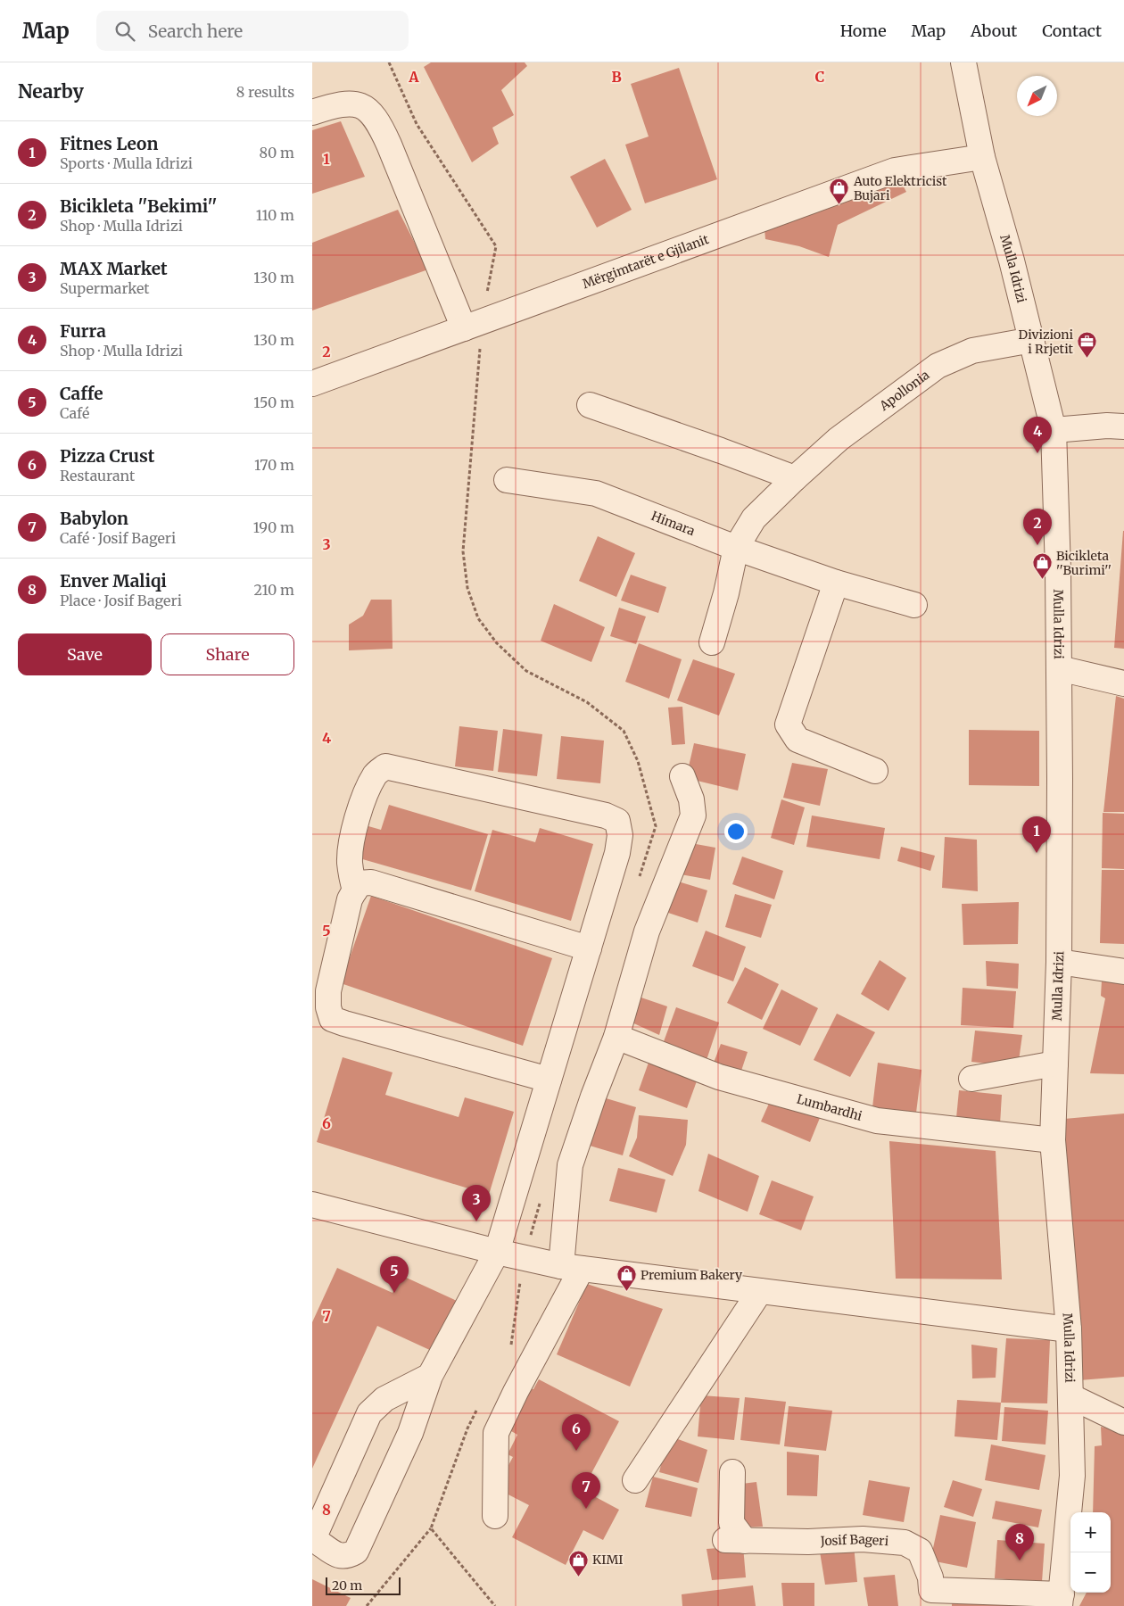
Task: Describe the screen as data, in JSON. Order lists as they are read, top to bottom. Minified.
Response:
{"streets":{"street":["Mërgimtarët e Gjilanit","Mulla Idrizi","Apollonia","Himara","Lumbardhi","Josif Bageri"]},"crossings":[["Mërgimtarët e Gjilanit","Mulla Idrizi"],["Mulla Idrizi","Apollonia"],["Mulla Idrizi","Lumbardhi"],["Mulla Idrizi","Josif Bageri"],["Apollonia","Himara"]],"places":{"shop":["Auto Elektricist Bujari","Bicikleta ''Burimi''","Premium Bakery","KIMI"],"office":["Divizioni i Rrjetit"]},"scale_bar":"20 m","north":"bottom left","page":{"header":"Map","search":"Search here","nav":["Home","Map","About","Contact"],"heading":["Nearby","8 results"],"list":[{"mark":"1","name":"Fitnes Leon","note":"Sports · Mulla Idrizi","value":"80 m"},{"mark":"2","name":"Bicikleta ''Bekimi''","note":"Shop · Mulla Idrizi","value":"110 m"},{"mark":"3","name":"MAX Market","note":"Supermarket","value":"130 m"},{"mark":"4","name":"Furra","note":"Shop · Mulla Idrizi","value":"130 m"},{"mark":"5","name":"Caffe","note":"Café","value":"150 m"},{"mark":"6","name":"Pizza Crust","note":"Restaurant","value":"170 m"},{"mark":"7","name":"Babylon","note":"Café · Josif Bageri","value":"190 m"},{"mark":"8","name":"Enver Maliqi","note":"Place · Josif Bageri","value":"210 m"}],"pins":["4","2","1","3","5","6","7","8"],"buttons":["Save","Share"],"map_buttons":["+","−"],"scale":"20 m"},"grid":{"columns":["A","B","C"],"rows":["1","2","3","4","5","6","7","8"]}}
